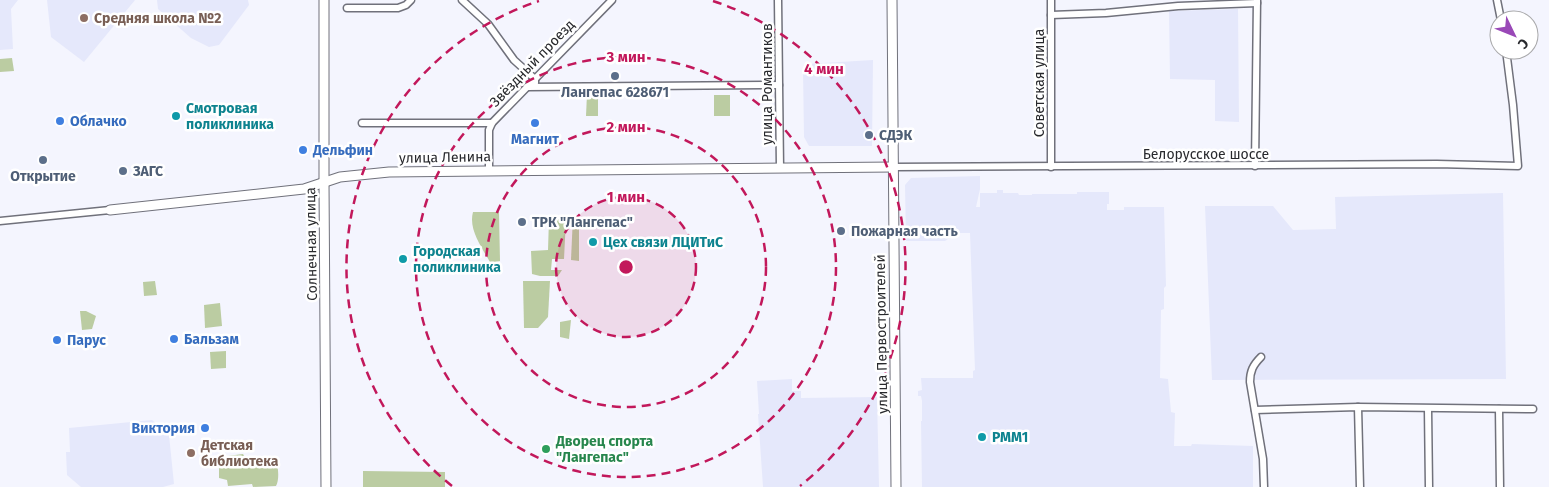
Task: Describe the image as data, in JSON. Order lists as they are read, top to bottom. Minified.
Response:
{"streets":{"street":["Звёздный проезд","Советская улица","улица Романтиков","Белорусское шоссе","улица Ленина","Солнечная улица","улица Первостроителей"]},"crossings":[["Звёздный проезд","улица Ленина"],["Советская улица","Белорусское шоссе"],["улица Романтиков","улица Ленина"],["Белорусское шоссе","улица Ленина"],["Белорусское шоссе","улица Первостроителей"],["улица Ленина","Солнечная улица"],["улица Ленина","улица Первостроителей"]],"places":["Средняя школа №2","Лангепас 628671","Смотровая поликлиника","Облачко","Магнит","СДЭК","Дельфин","Открытие","ЗАГС","ТРК \"Лангепас\"","Пожарная часть","Цех связи ЛЦИТиС","Городская поликлиника","Бальзам","Парус","Виктория","РММ1","Дворец спорта \"Лангепас\"","Детская библиотека"],"north":"bottom right","rings":["3 мин","4 мин","2 мин","1 мин"]}
